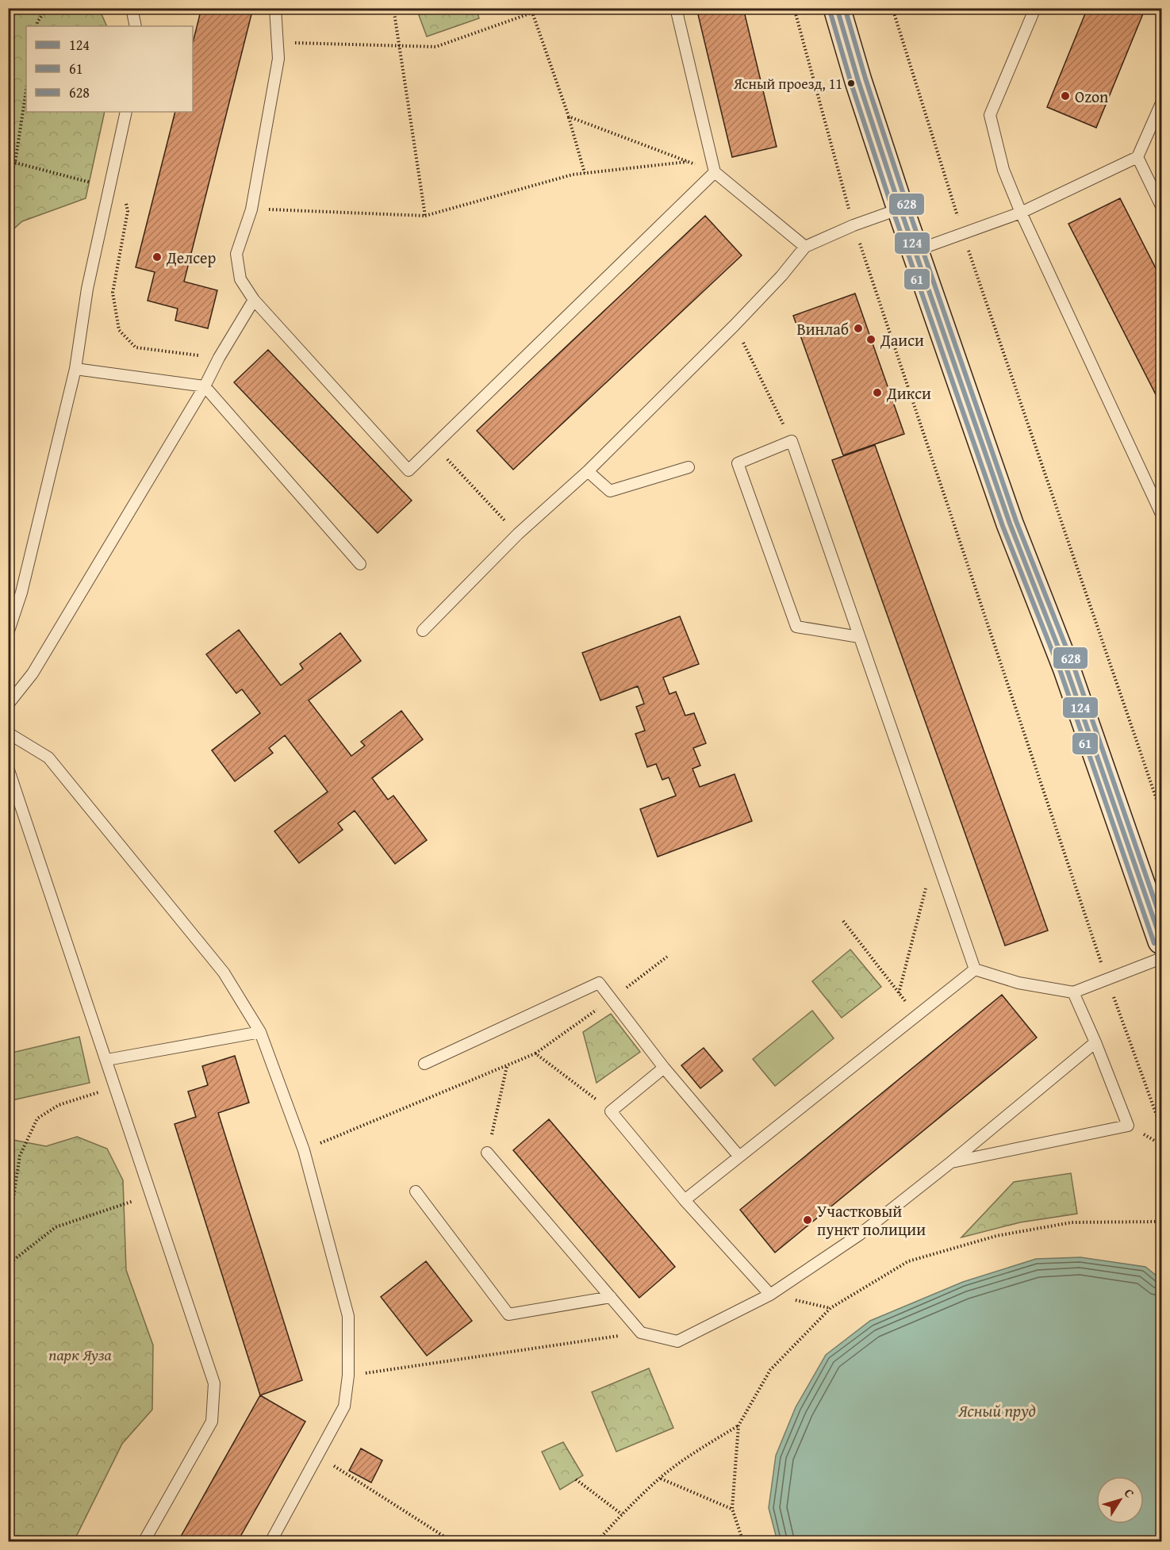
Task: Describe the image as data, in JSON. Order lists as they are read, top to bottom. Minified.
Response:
{"water":["Ясный пруд"],"parks":["парк Яуза"],"places":["Ясный проезд, 11","Ozon","Делсер","Винлаб","Даиси","Дикси","Участковый пункт полиции"],"lines":["transit line 124","transit line 628","transit line 61"],"legend":["124","61","628"],"north":"top right"}
